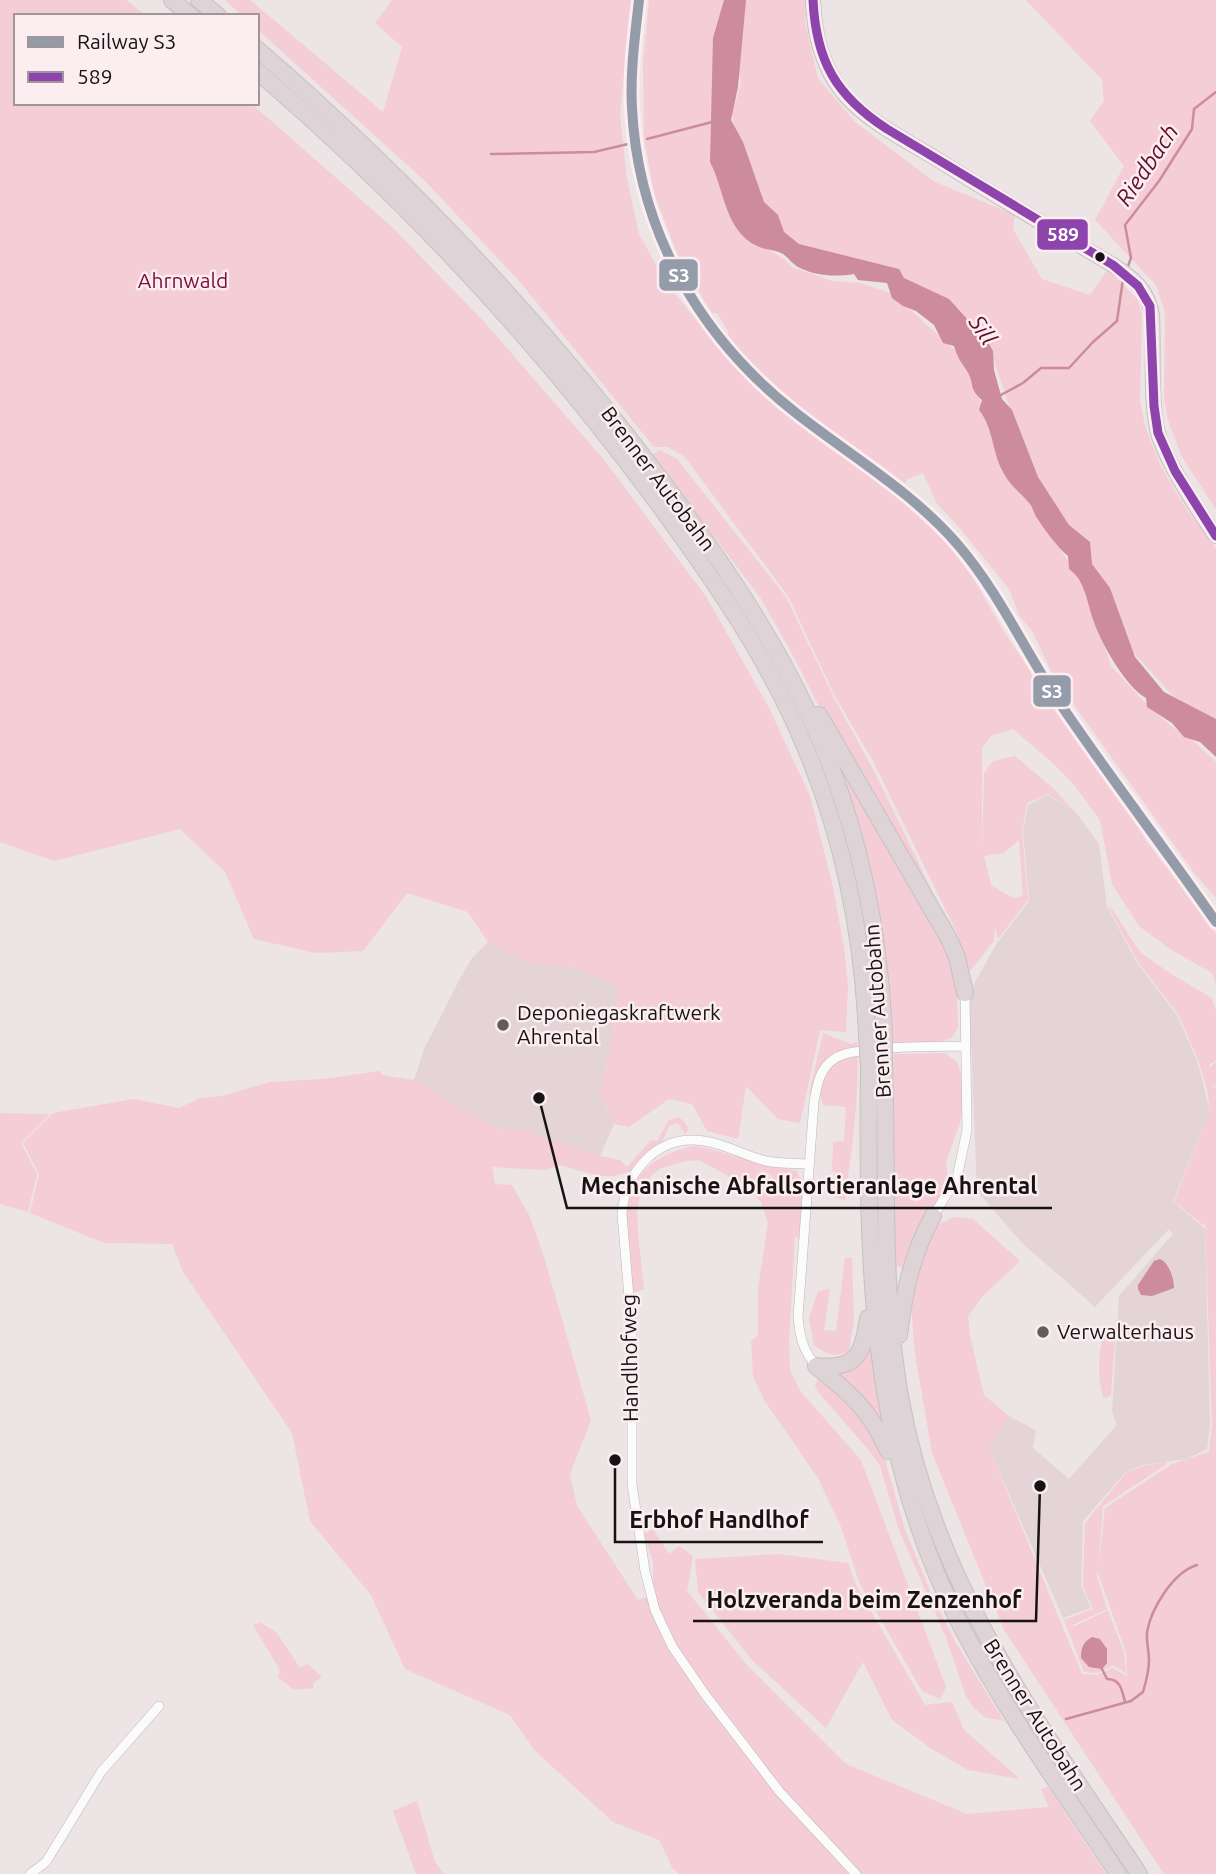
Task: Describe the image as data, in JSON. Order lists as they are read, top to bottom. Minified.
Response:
{"streets":{"highway":["Brenner Autobahn"],"street":["Handlhofweg"]},"water":["Riedbach","Sill"],"parks":["Ahrnwald"],"places":["Deponiegaskraftwerk Ahrental","Mechanische Abfallsortieranlage Ahrental","Verwalterhaus","Erbhof Handlhof","Holzveranda beim Zenzenhof"],"lines":["rail line S3","transit line 589"],"legend":["Railway S3","589"]}
